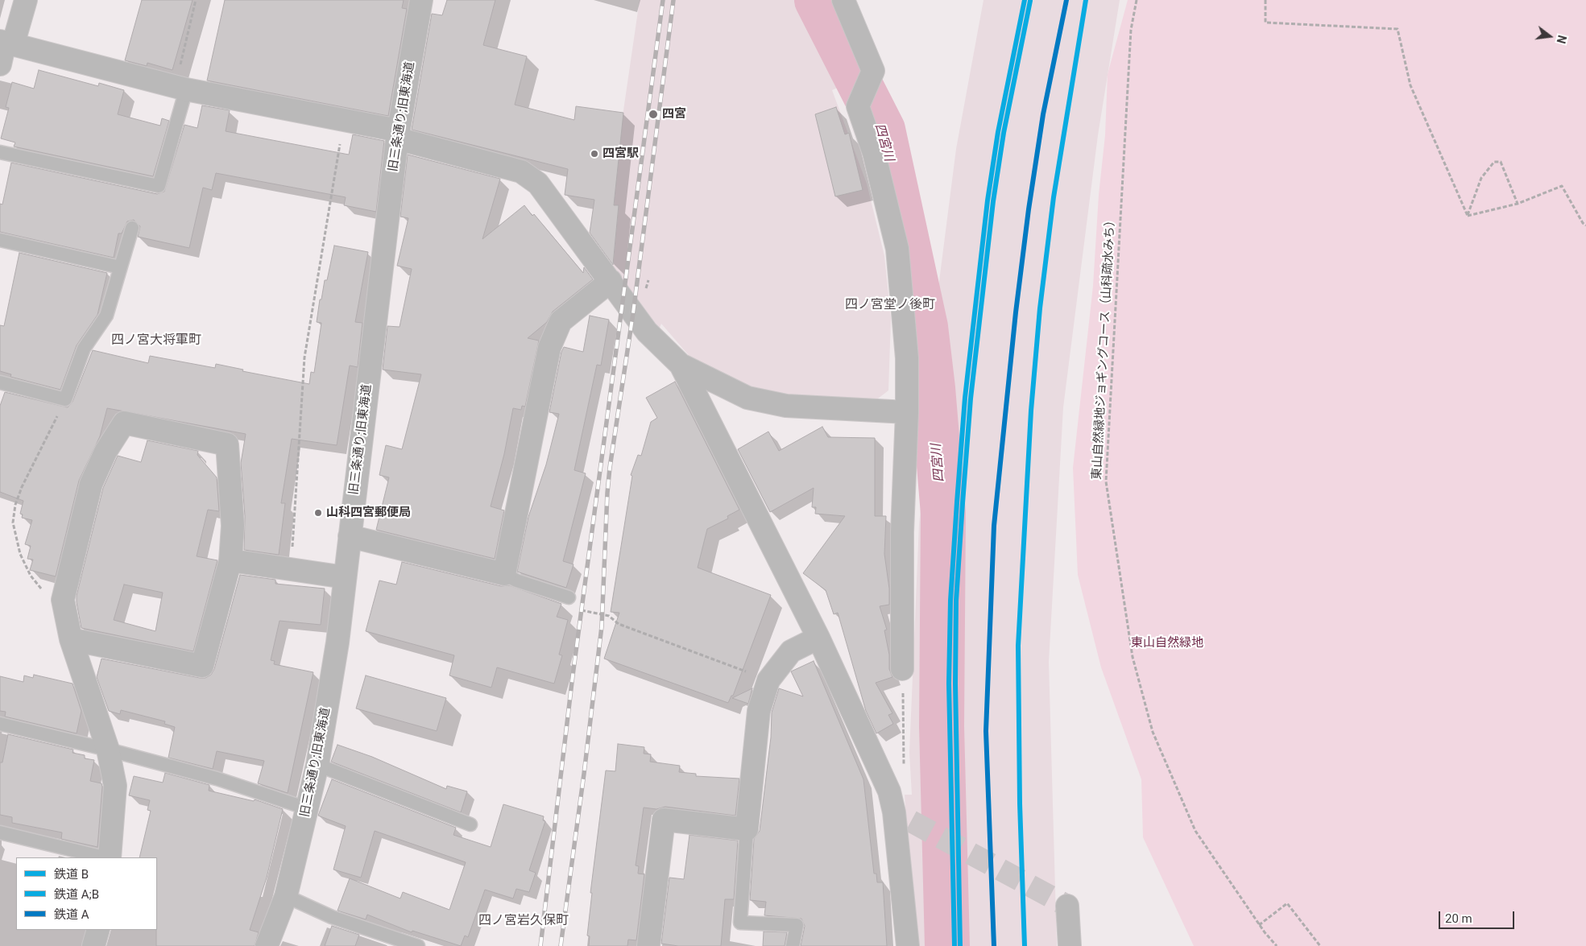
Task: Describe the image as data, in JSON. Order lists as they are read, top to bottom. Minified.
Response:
{"streets":{"street":["旧三条通り;旧東海道"],"path":["東山自然緑地ジョギングコース（山科疏水みち）"]},"districts":["四ノ宮堂ノ後町","四ノ宮大将軍町","四ノ宮岩久保町"],"water":["四宮川"],"parks":["東山自然緑地"],"places":["四宮","四宮駅","山科四宮郵便局"],"lines":["rail line B","rail line A","rail line A;B"],"legend":["鉄道 B","鉄道 A;B","鉄道 A"],"scale_bar":"20 m","north":"right"}
